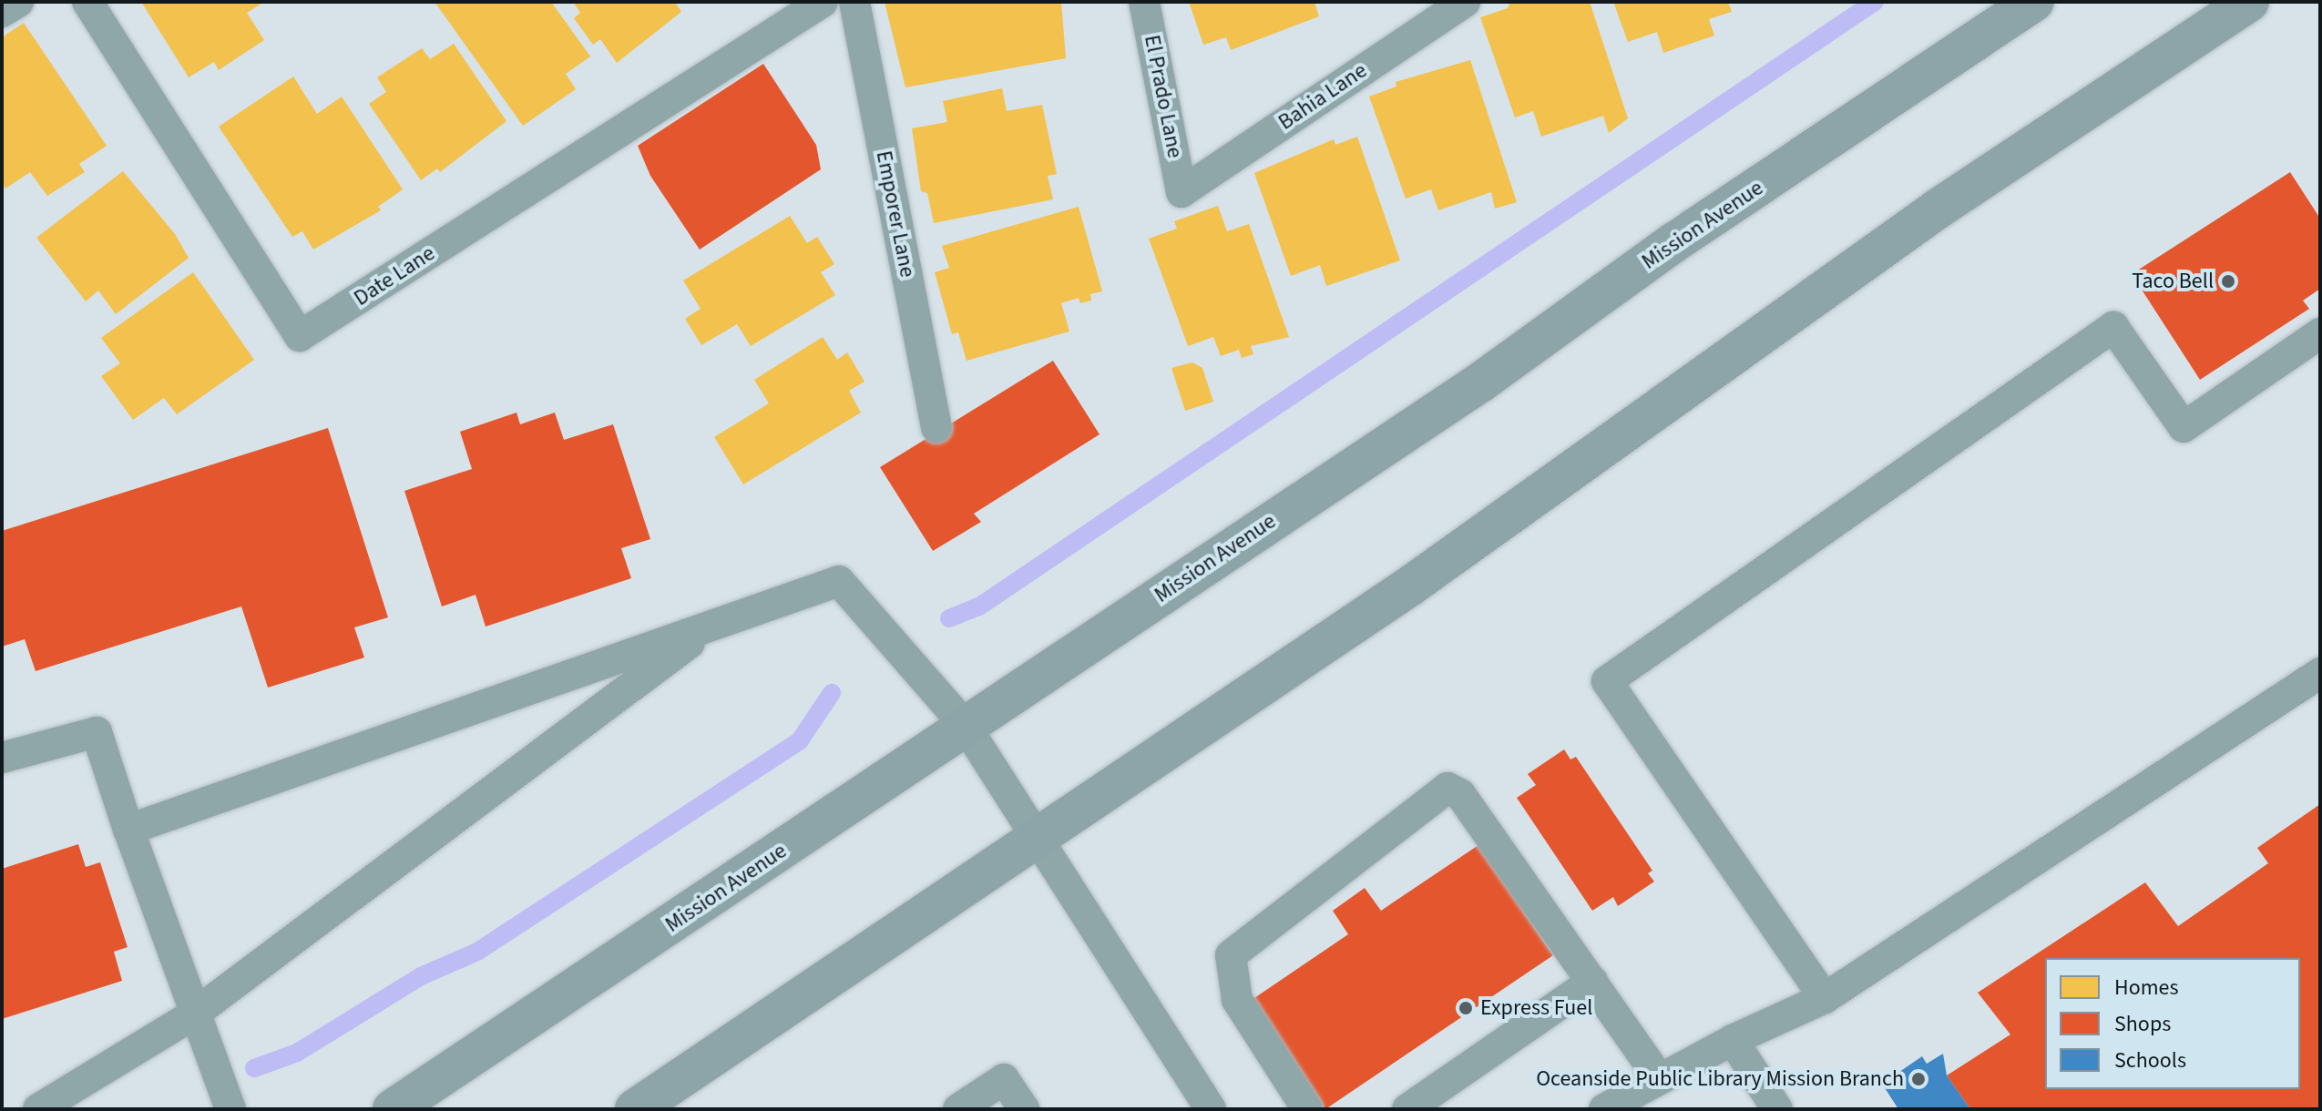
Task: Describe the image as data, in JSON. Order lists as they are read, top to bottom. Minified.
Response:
{"streets":{"main road":["Mission Avenue"],"lane":["El Prado Lane","Bahia Lane","Emporer Lane","Date Lane"]},"crossings":[["El Prado Lane","Bahia Lane"]],"places":["Taco Bell","Express Fuel","Oceanside Public Library Mission Branch"],"legend":["Homes","Shops","Schools"]}
